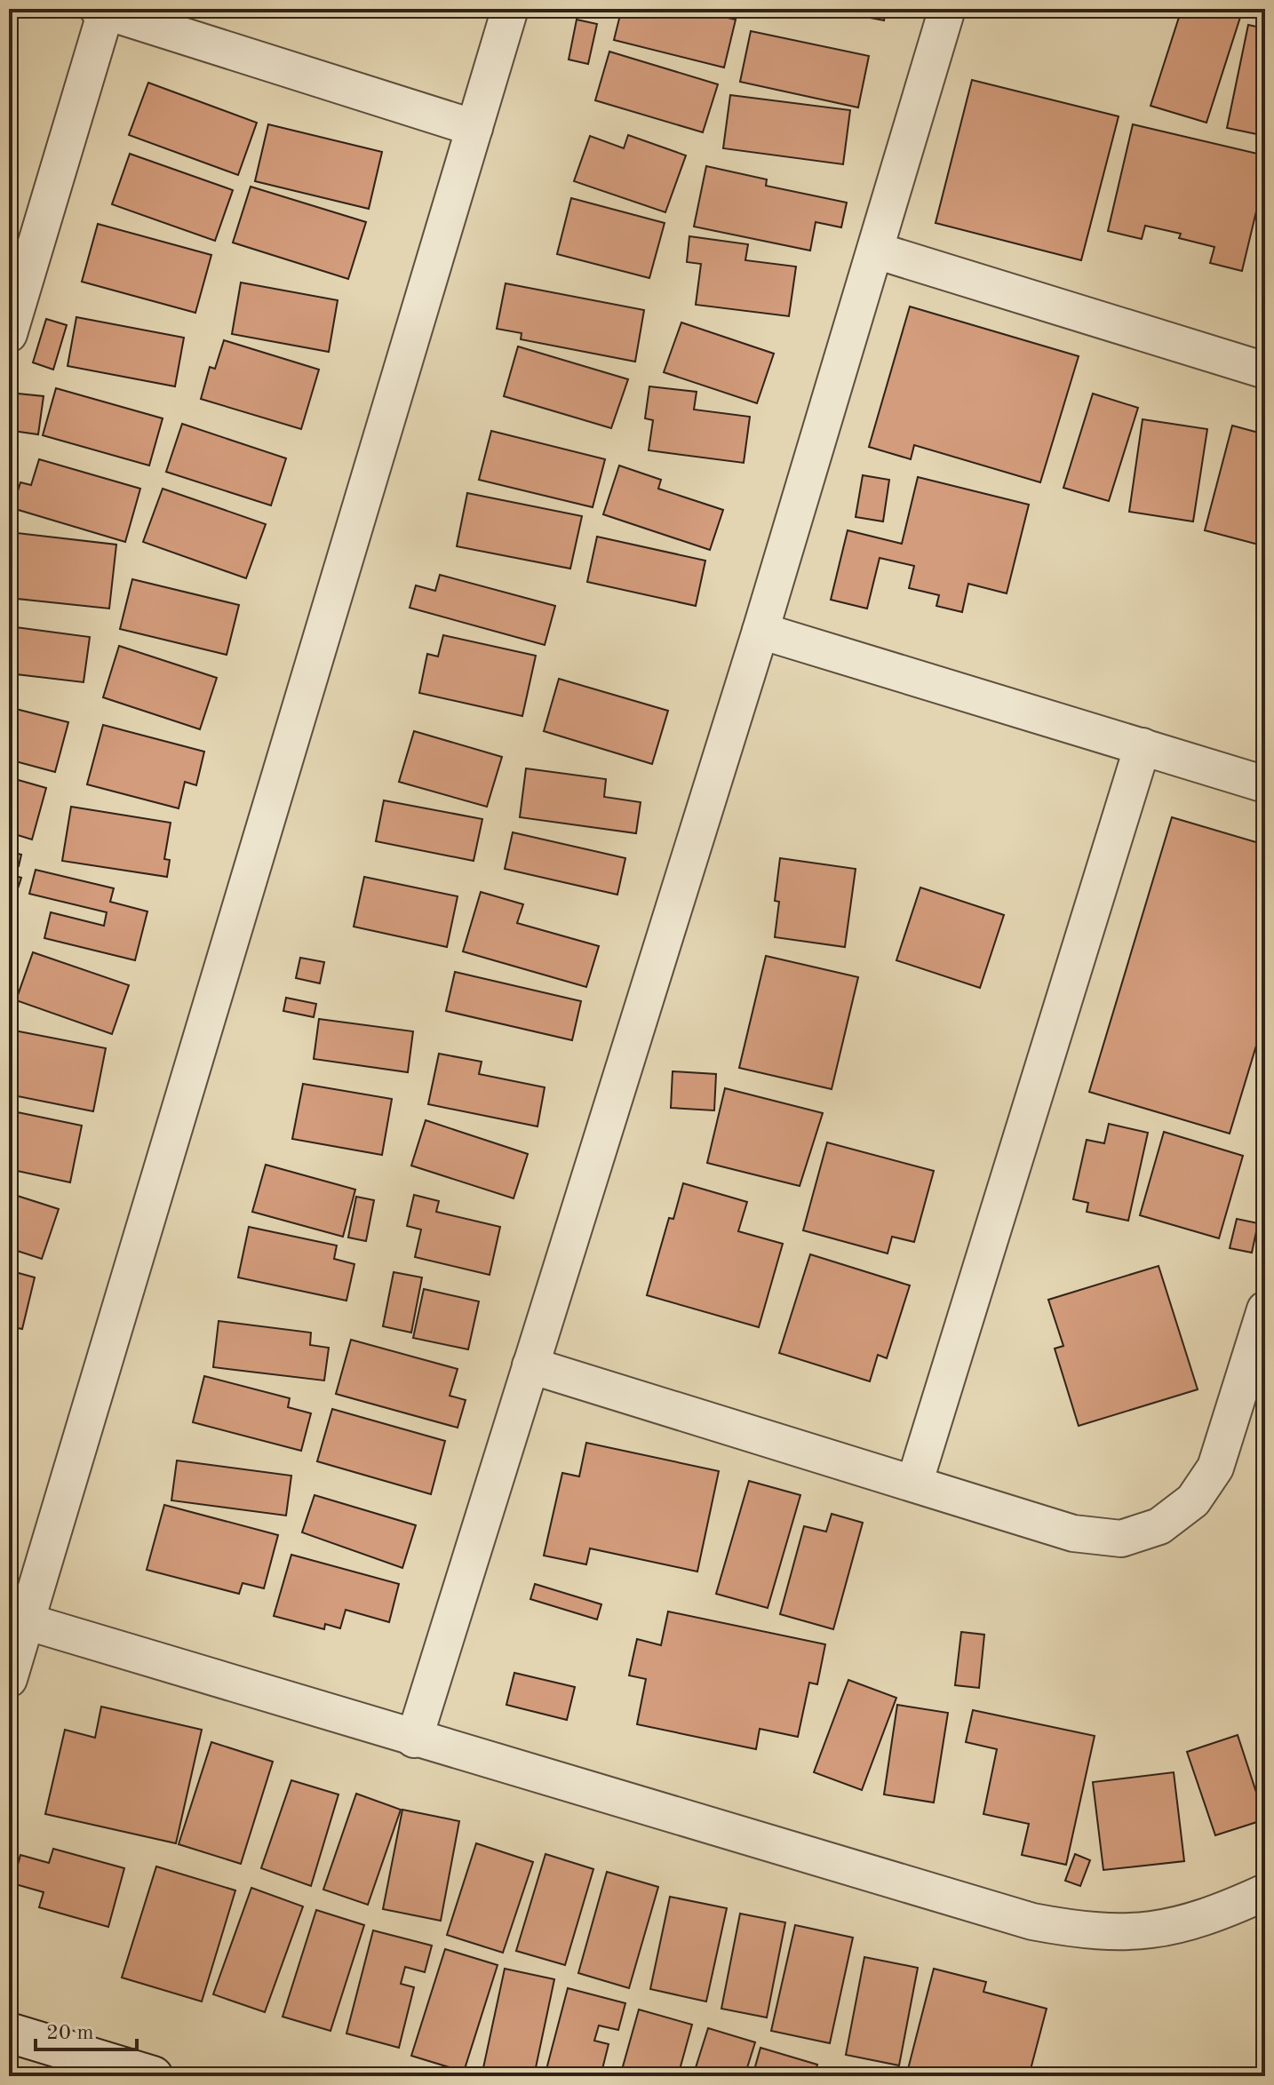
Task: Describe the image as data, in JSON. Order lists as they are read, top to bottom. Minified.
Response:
{"scale_bar":"20 m"}
